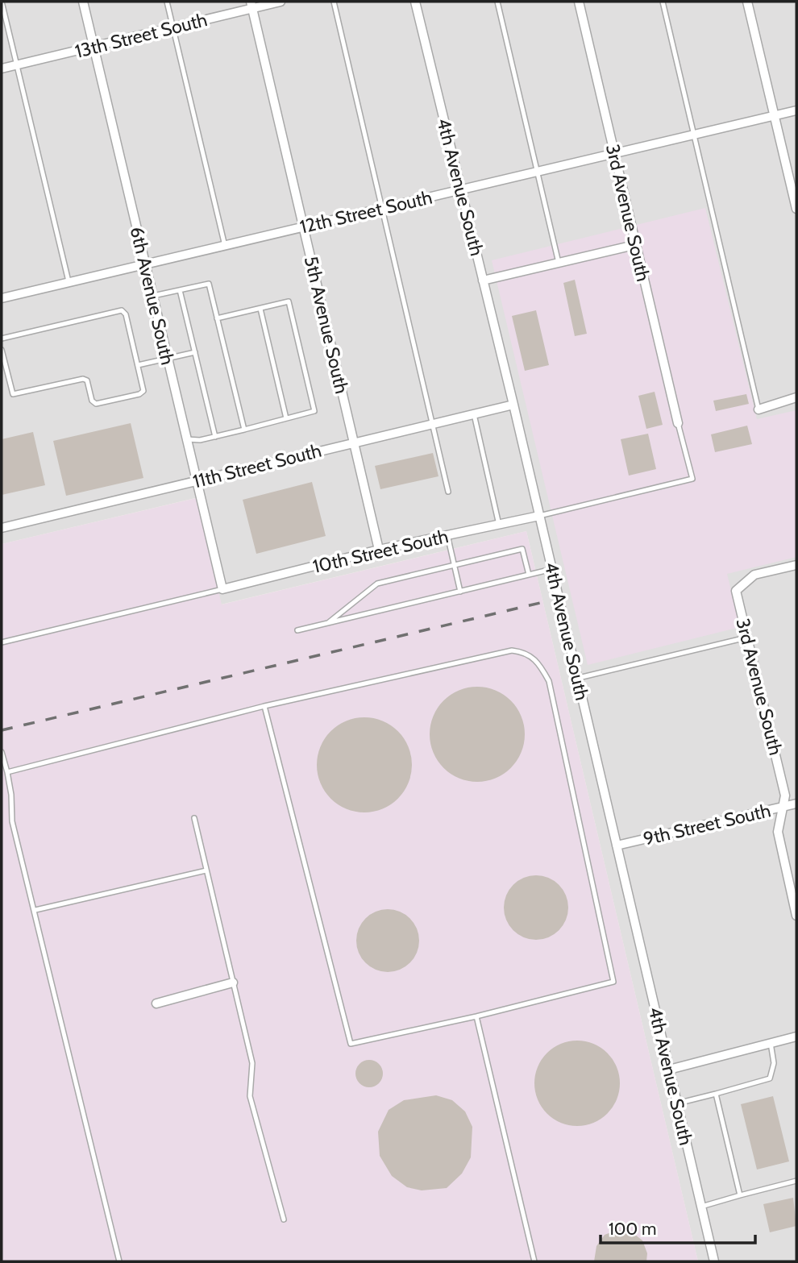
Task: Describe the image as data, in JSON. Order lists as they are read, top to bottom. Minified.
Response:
{"streets":{"street":["13th Street South","4th Avenue South","12th Street South","3rd Avenue South","6th Avenue South","5th Avenue South","11th Street South","10th Street South","9th Street South"]},"crossings":[["13th Street South","6th Avenue South"],["13th Street South","5th Avenue South"],["4th Avenue South","12th Street South"],["4th Avenue South","11th Street South"],["4th Avenue South","10th Street South"],["4th Avenue South","9th Street South"],["12th Street South","3rd Avenue South"],["12th Street South","6th Avenue South"],["12th Street South","5th Avenue South"],["3rd Avenue South","9th Street South"],["6th Avenue South","11th Street South"],["6th Avenue South","10th Street South"],["5th Avenue South","11th Street South"],["5th Avenue South","10th Street South"]],"scale_bar":"100 m"}
